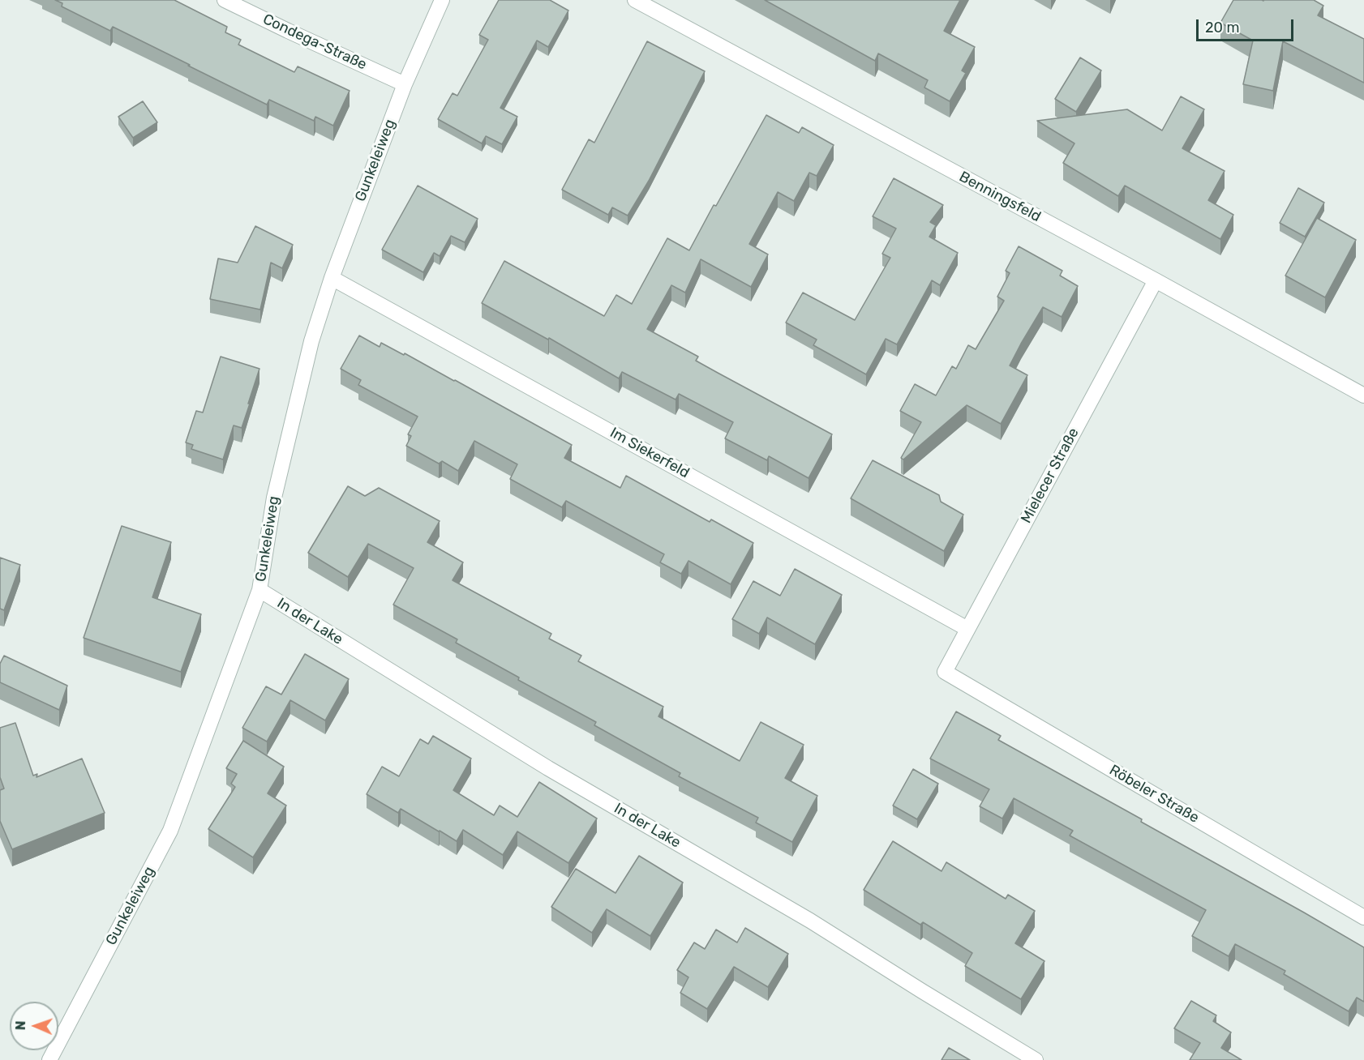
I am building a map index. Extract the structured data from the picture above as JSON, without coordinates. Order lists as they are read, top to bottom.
{
  "streets": {
    "street": [
      "Condega-Straße",
      "Gunkeleiweg",
      "Benningsfeld",
      "Im Siekerfeld",
      "Mielecer Straße",
      "In der Lake",
      "Röbeler Straße"
    ]
  },
  "crossings": [
    ["Condega-Straße", "Gunkeleiweg"],
    ["Gunkeleiweg", "Im Siekerfeld"],
    ["Gunkeleiweg", "In der Lake"],
    ["Benningsfeld", "Mielecer Straße"],
    ["Im Siekerfeld", "Mielecer Straße"],
    ["Mielecer Straße", "Röbeler Straße"]
  ],
  "scale_bar": "20 m",
  "north": "left"
}
